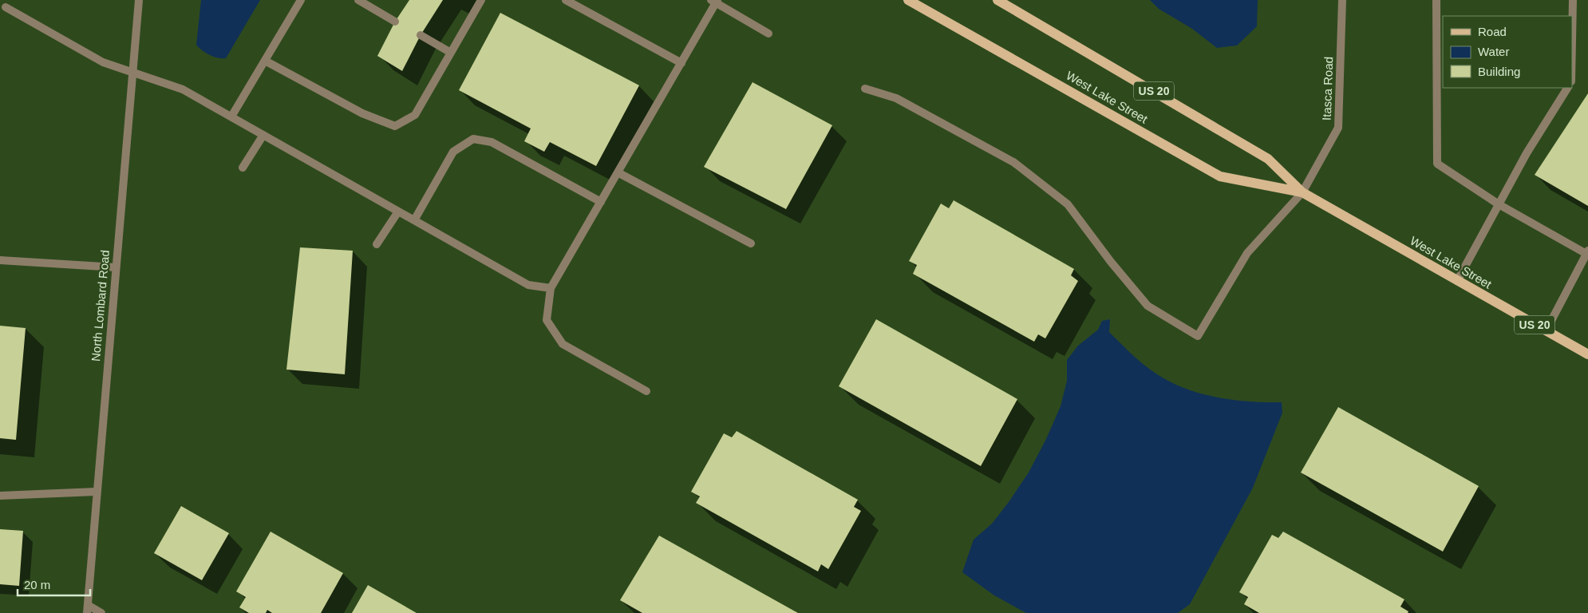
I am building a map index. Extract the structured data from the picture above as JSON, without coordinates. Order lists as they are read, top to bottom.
{
  "streets": {
    "main road": ["US 20", "West Lake Street"],
    "street": ["Itasca Road", "North Lombard Road"]
  },
  "crossings": [
    ["Itasca Road", "West Lake Street"]
  ],
  "legend": ["Road", "Water", "Building"],
  "scale_bar": "20 m"
}
